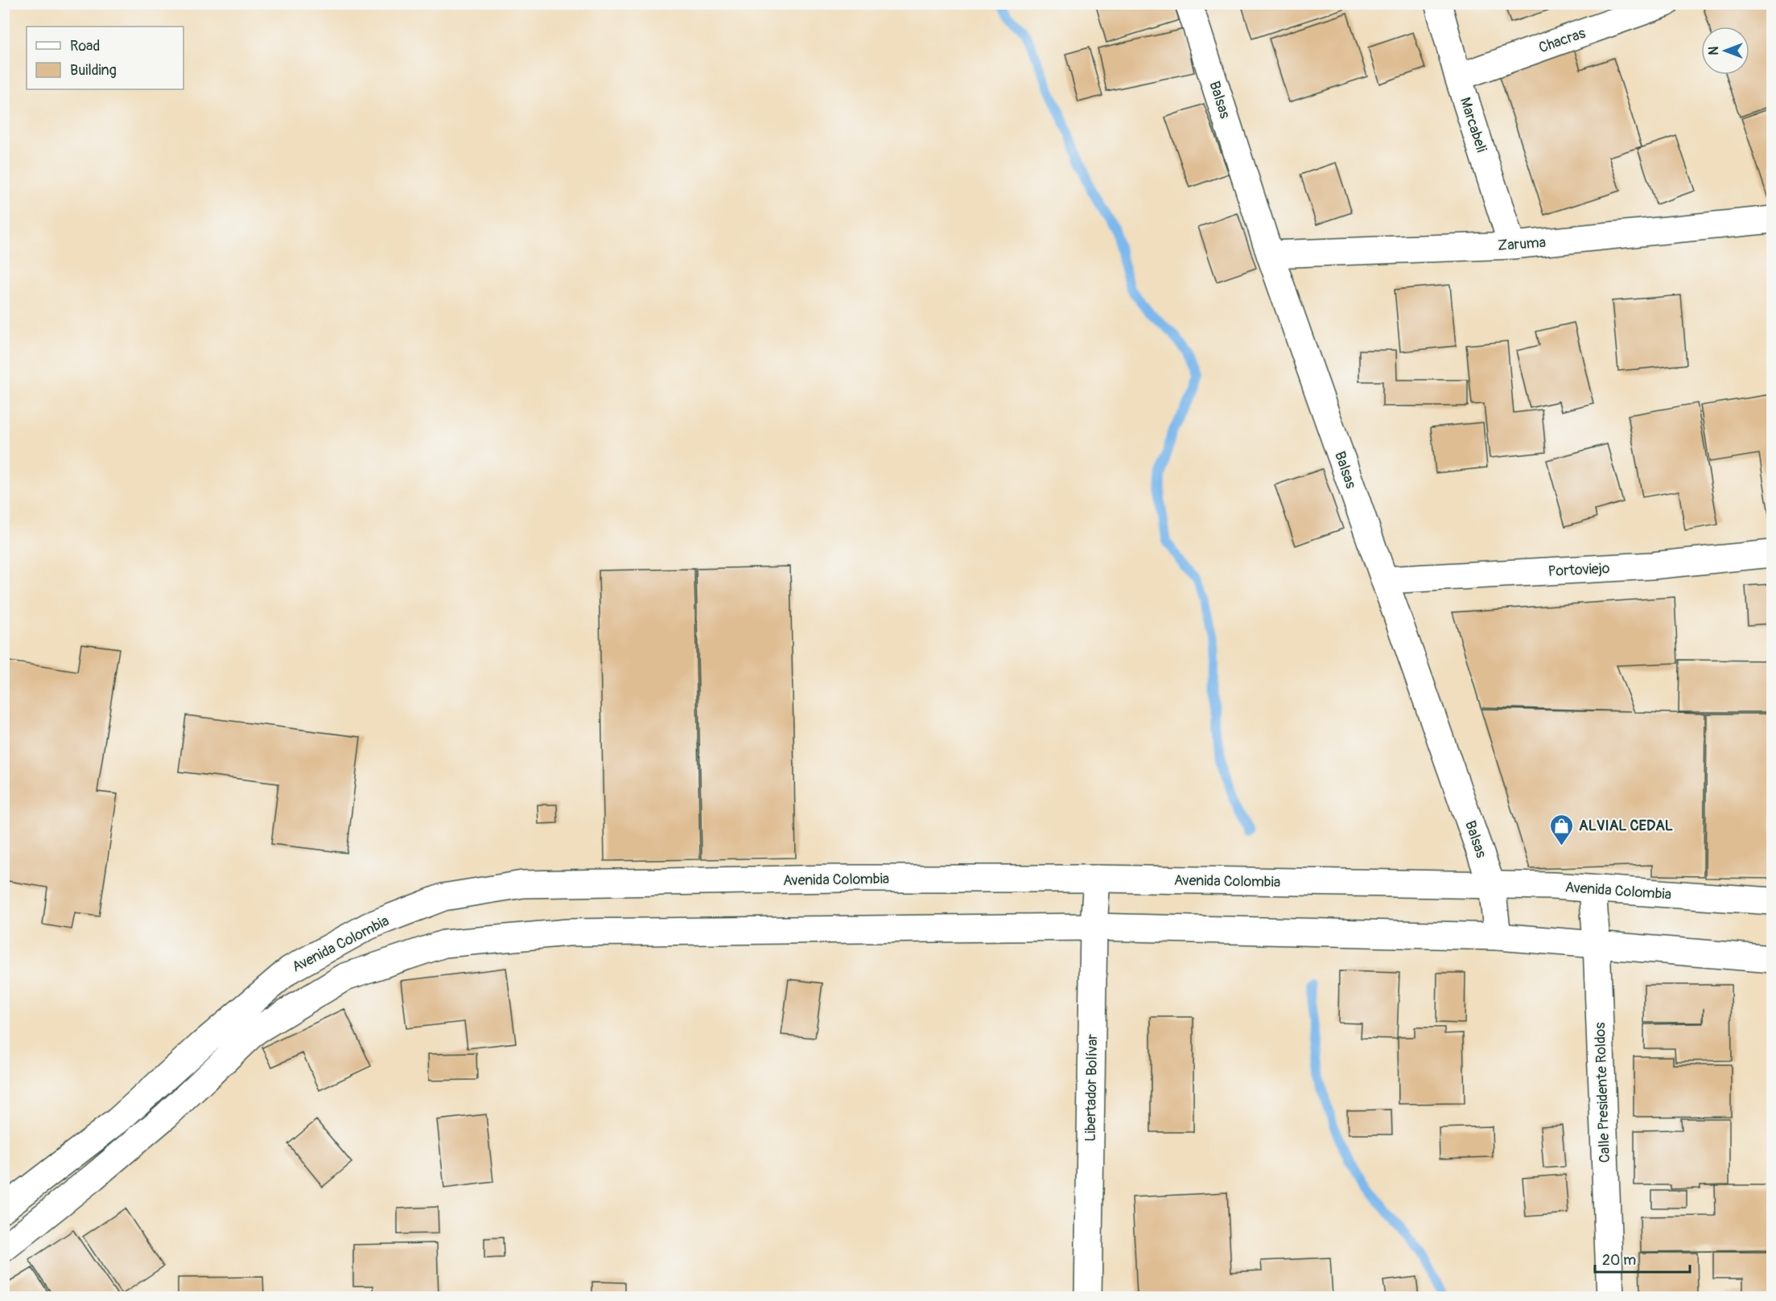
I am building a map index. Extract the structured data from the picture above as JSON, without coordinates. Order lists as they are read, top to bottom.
{
  "streets": {
    "main road": [
      "Chacras",
      "Balsas",
      "Marcabeli",
      "Zaruma",
      "Portoviejo",
      "Avenida Colombia",
      "Libertador Bolívar",
      "Calle Presidente Roldos"
    ]
  },
  "crossings": [
    ["Chacras", "Marcabeli"],
    ["Balsas", "Zaruma"],
    ["Balsas", "Portoviejo"],
    ["Balsas", "Avenida Colombia"],
    ["Marcabeli", "Zaruma"],
    ["Avenida Colombia", "Libertador Bolívar"],
    ["Avenida Colombia", "Calle Presidente Roldos"]
  ],
  "places": {
    "shop": ["ALVIAL CEDAL"]
  },
  "legend": ["Road", "Building"],
  "scale_bar": "20 m",
  "north": "left"
}
